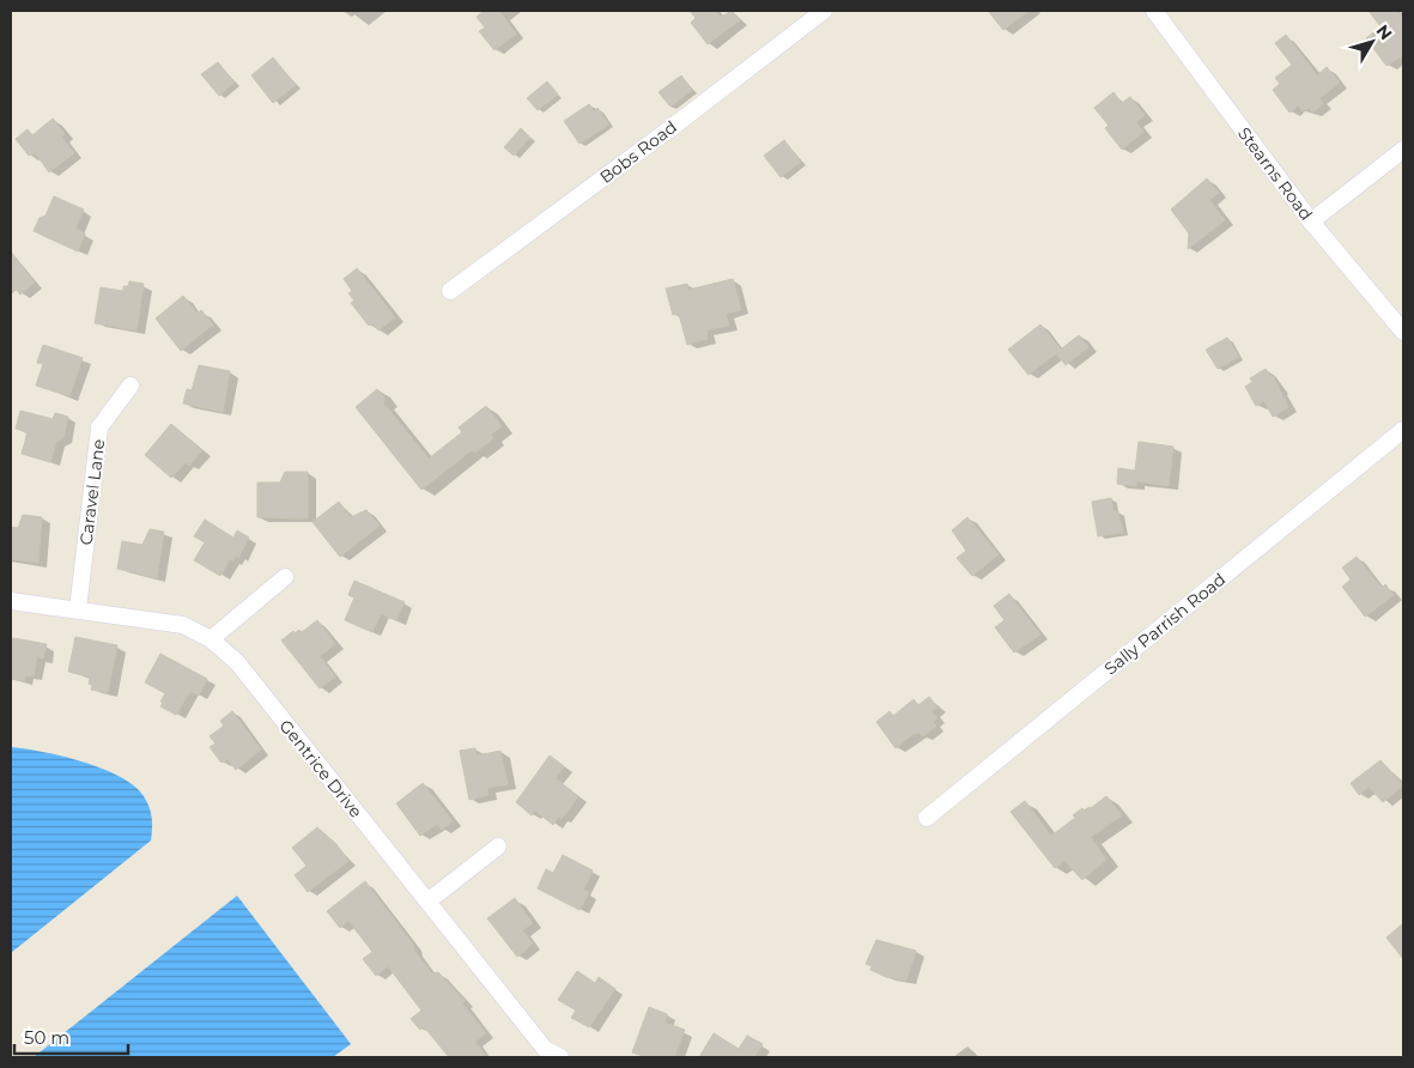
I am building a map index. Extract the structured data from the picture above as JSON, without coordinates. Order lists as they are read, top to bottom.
{
  "streets": {
    "street": [
      "Bobs Road",
      "Stearns Road",
      "Caravel Lane",
      "Sally Parrish Road",
      "Gentrice Drive"
    ]
  },
  "crossings": [
    ["Caravel Lane", "Gentrice Drive"]
  ],
  "scale_bar": "50 m",
  "north": "top right"
}
